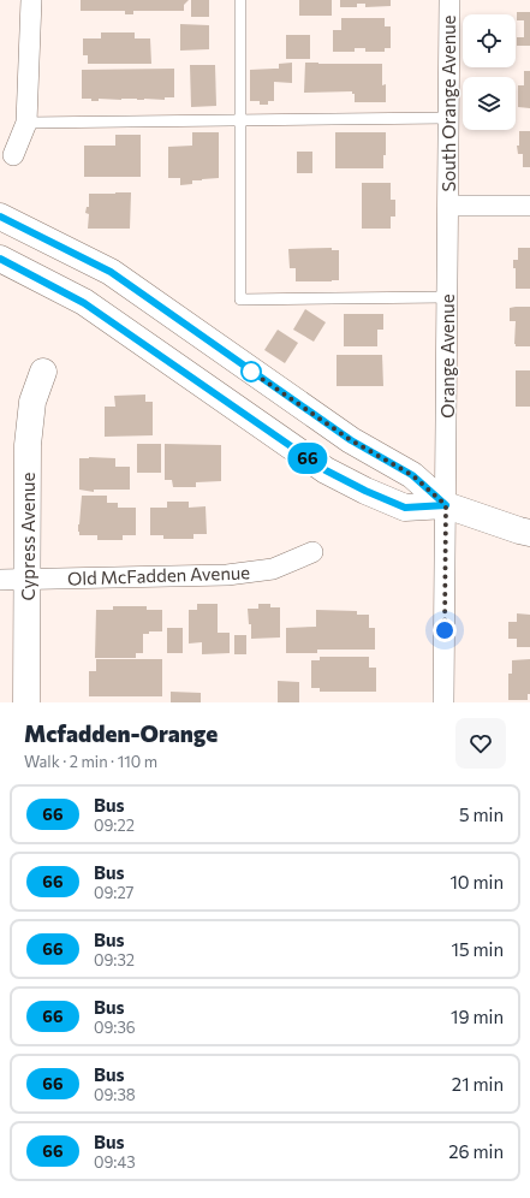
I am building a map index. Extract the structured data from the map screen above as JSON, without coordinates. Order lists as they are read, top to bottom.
{
  "streets": {
    "street": [
      "South Orange Avenue",
      "Orange Avenue",
      "Cypress Avenue",
      "Old McFadden Avenue"
    ]
  },
  "crossings": [
    ["South Orange Avenue", "Orange Avenue"],
    ["Cypress Avenue", "Old McFadden Avenue"]
  ],
  "lines": ["bus line 66"],
  "page": {
    "on_map": "66",
    "heading": ["Mcfadden-Orange", "Walk · 2 min · 110 m"],
    "list": [
      {
        "mark": "66",
        "name": "Bus",
        "note": "09:22",
        "value": "5 min"
      },
      {
        "mark": "66",
        "name": "Bus",
        "note": "09:27",
        "value": "10 min"
      },
      {
        "mark": "66",
        "name": "Bus",
        "note": "09:32",
        "value": "15 min"
      },
      {
        "mark": "66",
        "name": "Bus",
        "note": "09:36",
        "value": "19 min"
      },
      {
        "mark": "66",
        "name": "Bus",
        "note": "09:38",
        "value": "21 min"
      },
      {
        "mark": "66",
        "name": "Bus",
        "note": "09:43",
        "value": "26 min"
      }
    ]
  }
}
